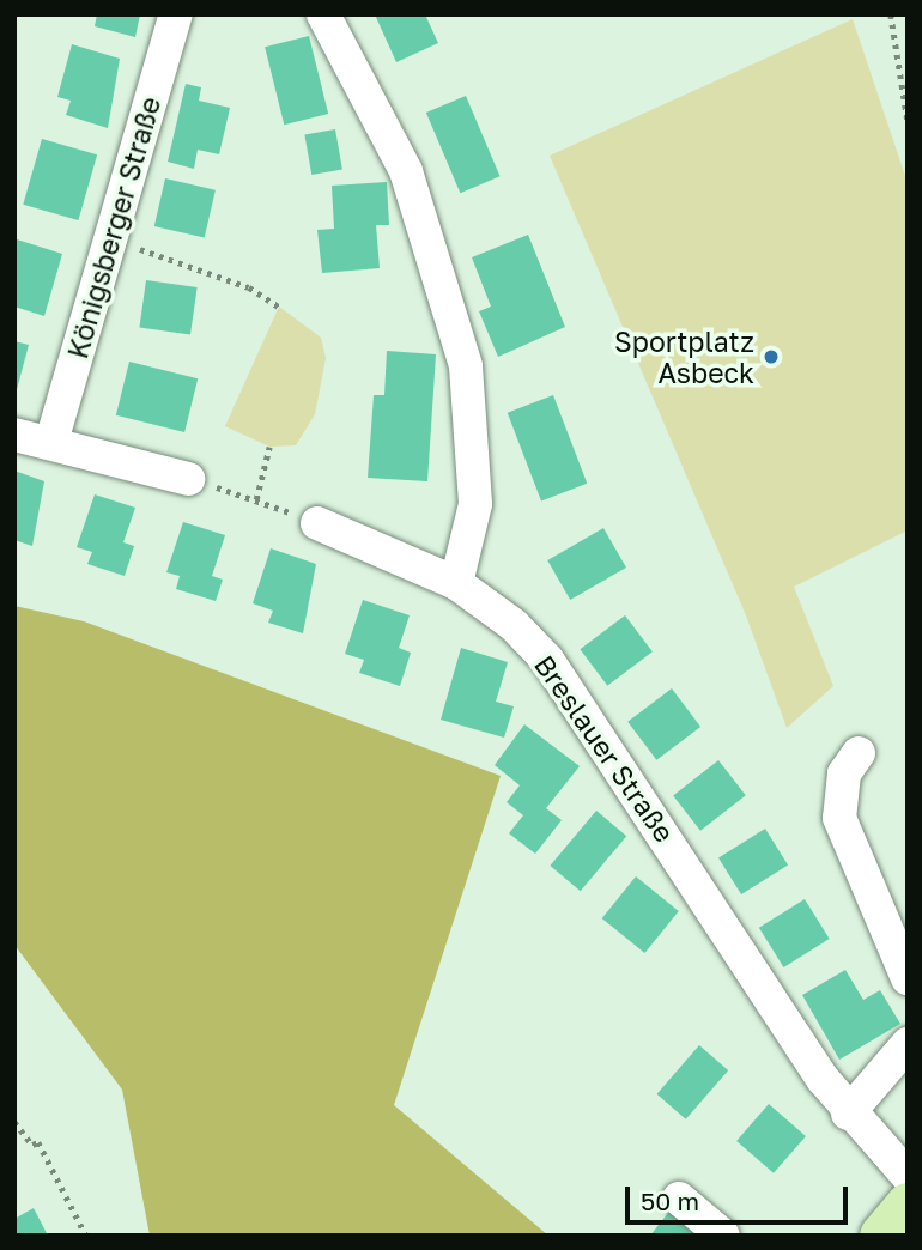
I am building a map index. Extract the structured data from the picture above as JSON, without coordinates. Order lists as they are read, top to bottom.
{
  "streets": {
    "street": ["Königsberger Straße", "Breslauer Straße"]
  },
  "places": ["Sportplatz Asbeck"],
  "scale_bar": "50 m"
}
